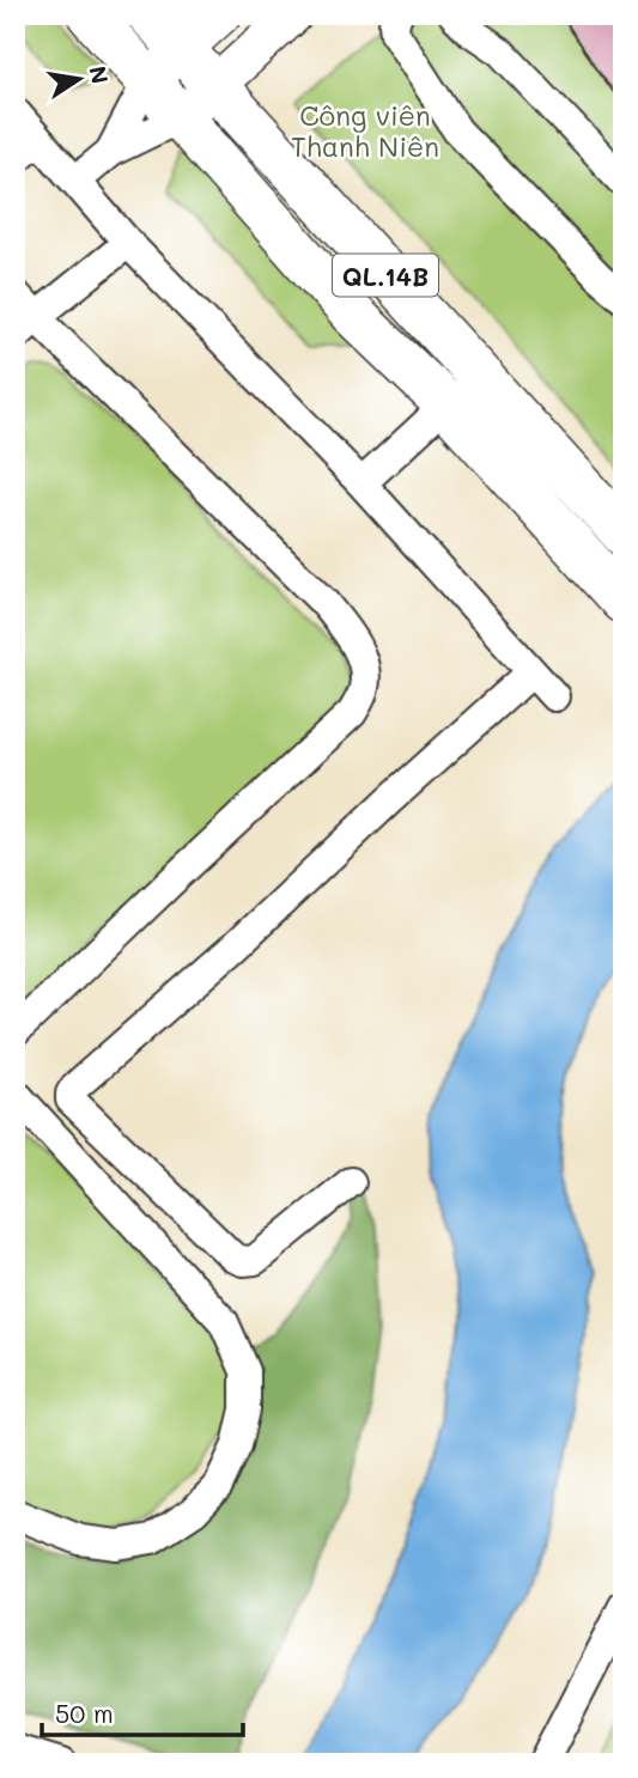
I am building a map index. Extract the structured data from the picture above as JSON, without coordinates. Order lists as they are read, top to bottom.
{
  "streets": {
    "highway": ["QL.14B"]
  },
  "parks": ["Công viên Thanh Niên"],
  "scale_bar": "50 m",
  "north": "right"
}
